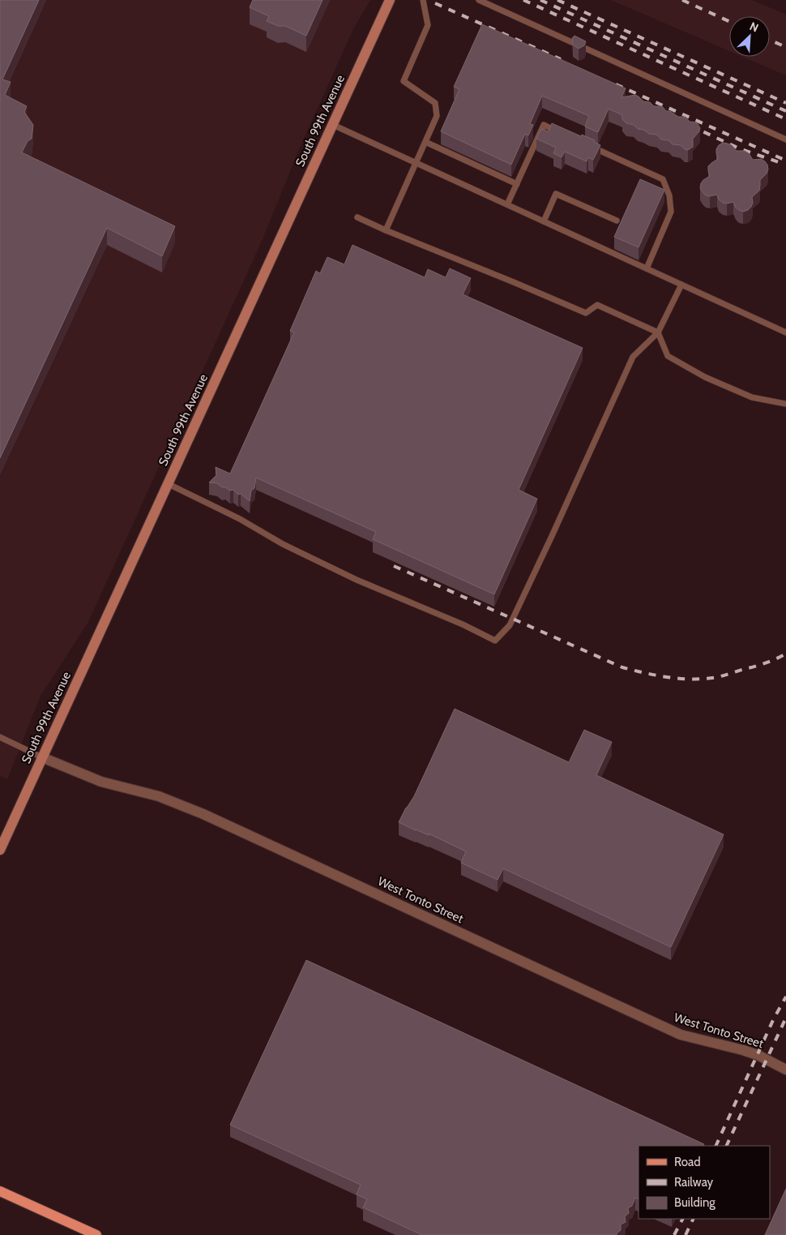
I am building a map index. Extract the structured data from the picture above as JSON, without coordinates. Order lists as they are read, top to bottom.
{
  "streets": {
    "main road": ["South 99th Avenue"],
    "street": ["West Tonto Street"]
  },
  "crossings": [
    ["South 99th Avenue", "West Tonto Street"]
  ],
  "legend": ["Road", "Railway", "Building"],
  "north": "top right"
}
